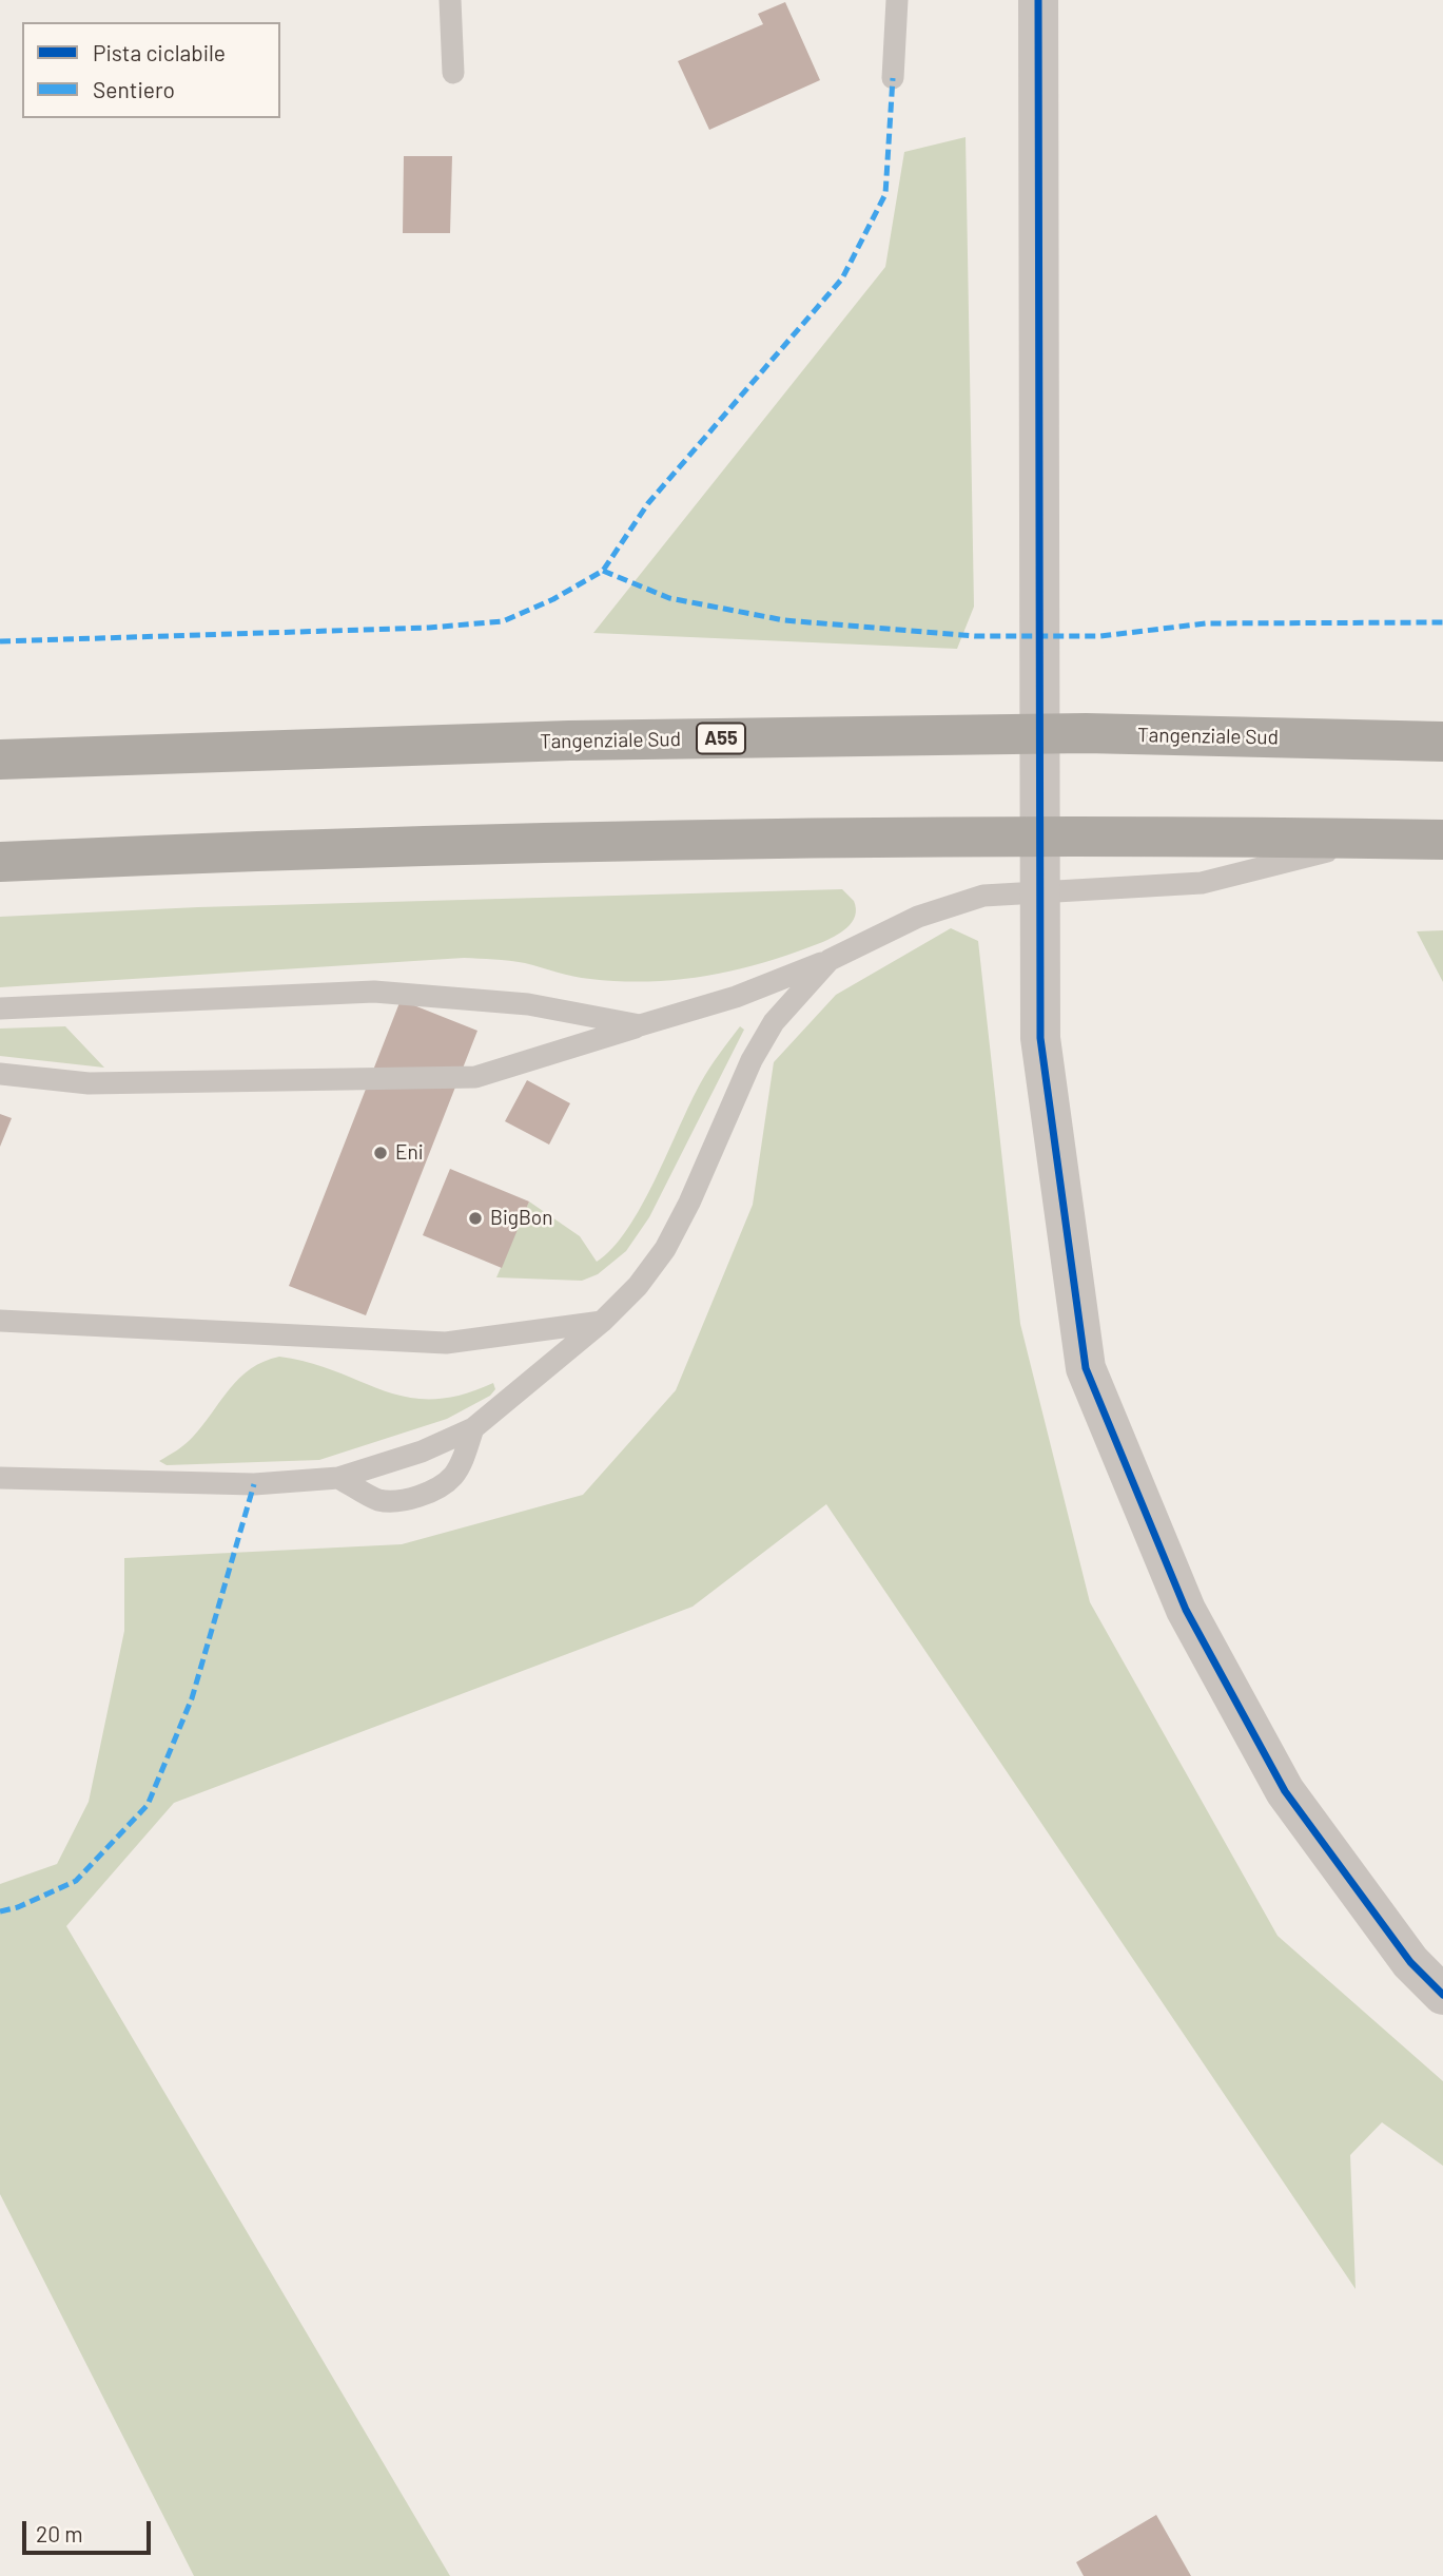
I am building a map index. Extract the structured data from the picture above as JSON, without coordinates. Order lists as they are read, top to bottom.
{
  "streets": {
    "highway": ["Tangenziale Sud", "A55"]
  },
  "places": ["Eni", "BigBon"],
  "legend": ["Pista ciclabile", "Sentiero"],
  "scale_bar": "20 m"
}
